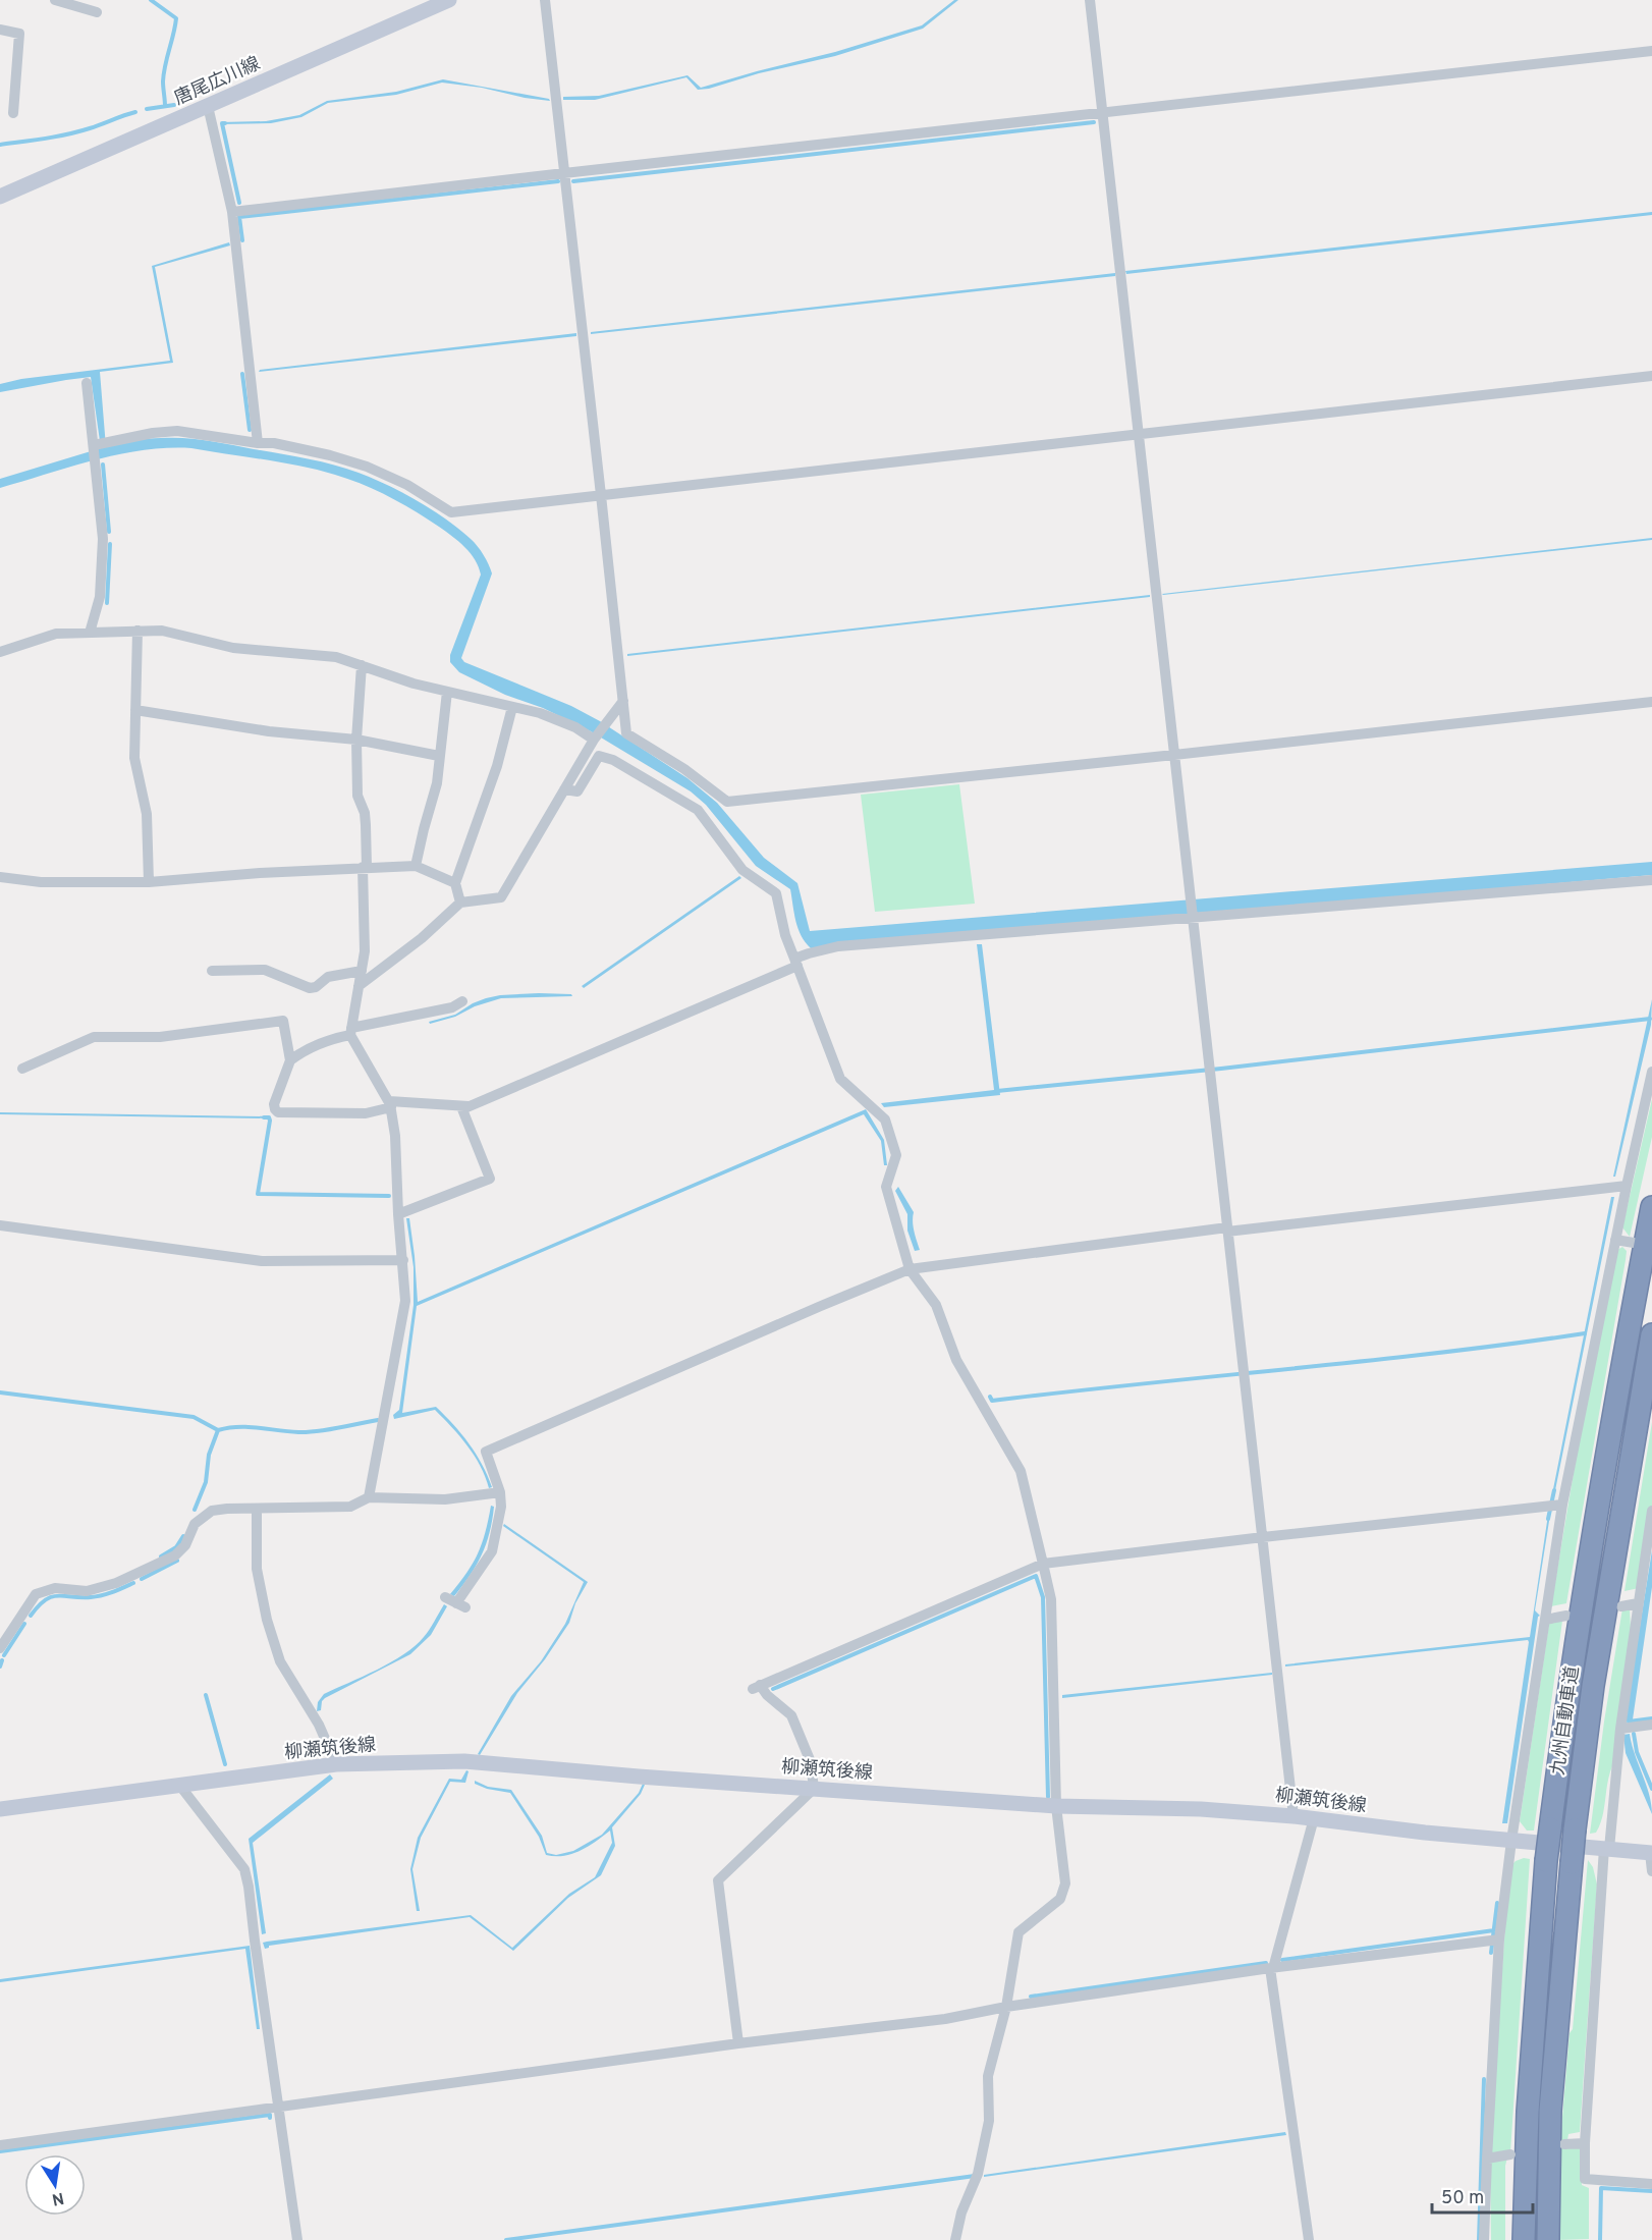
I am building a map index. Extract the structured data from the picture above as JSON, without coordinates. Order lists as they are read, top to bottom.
{
  "streets": {
    "highway": ["九州自動車道"],
    "main road": ["唐尾広川線", "柳瀬筑後線"]
  },
  "scale_bar": "50 m",
  "north": "bottom"
}
